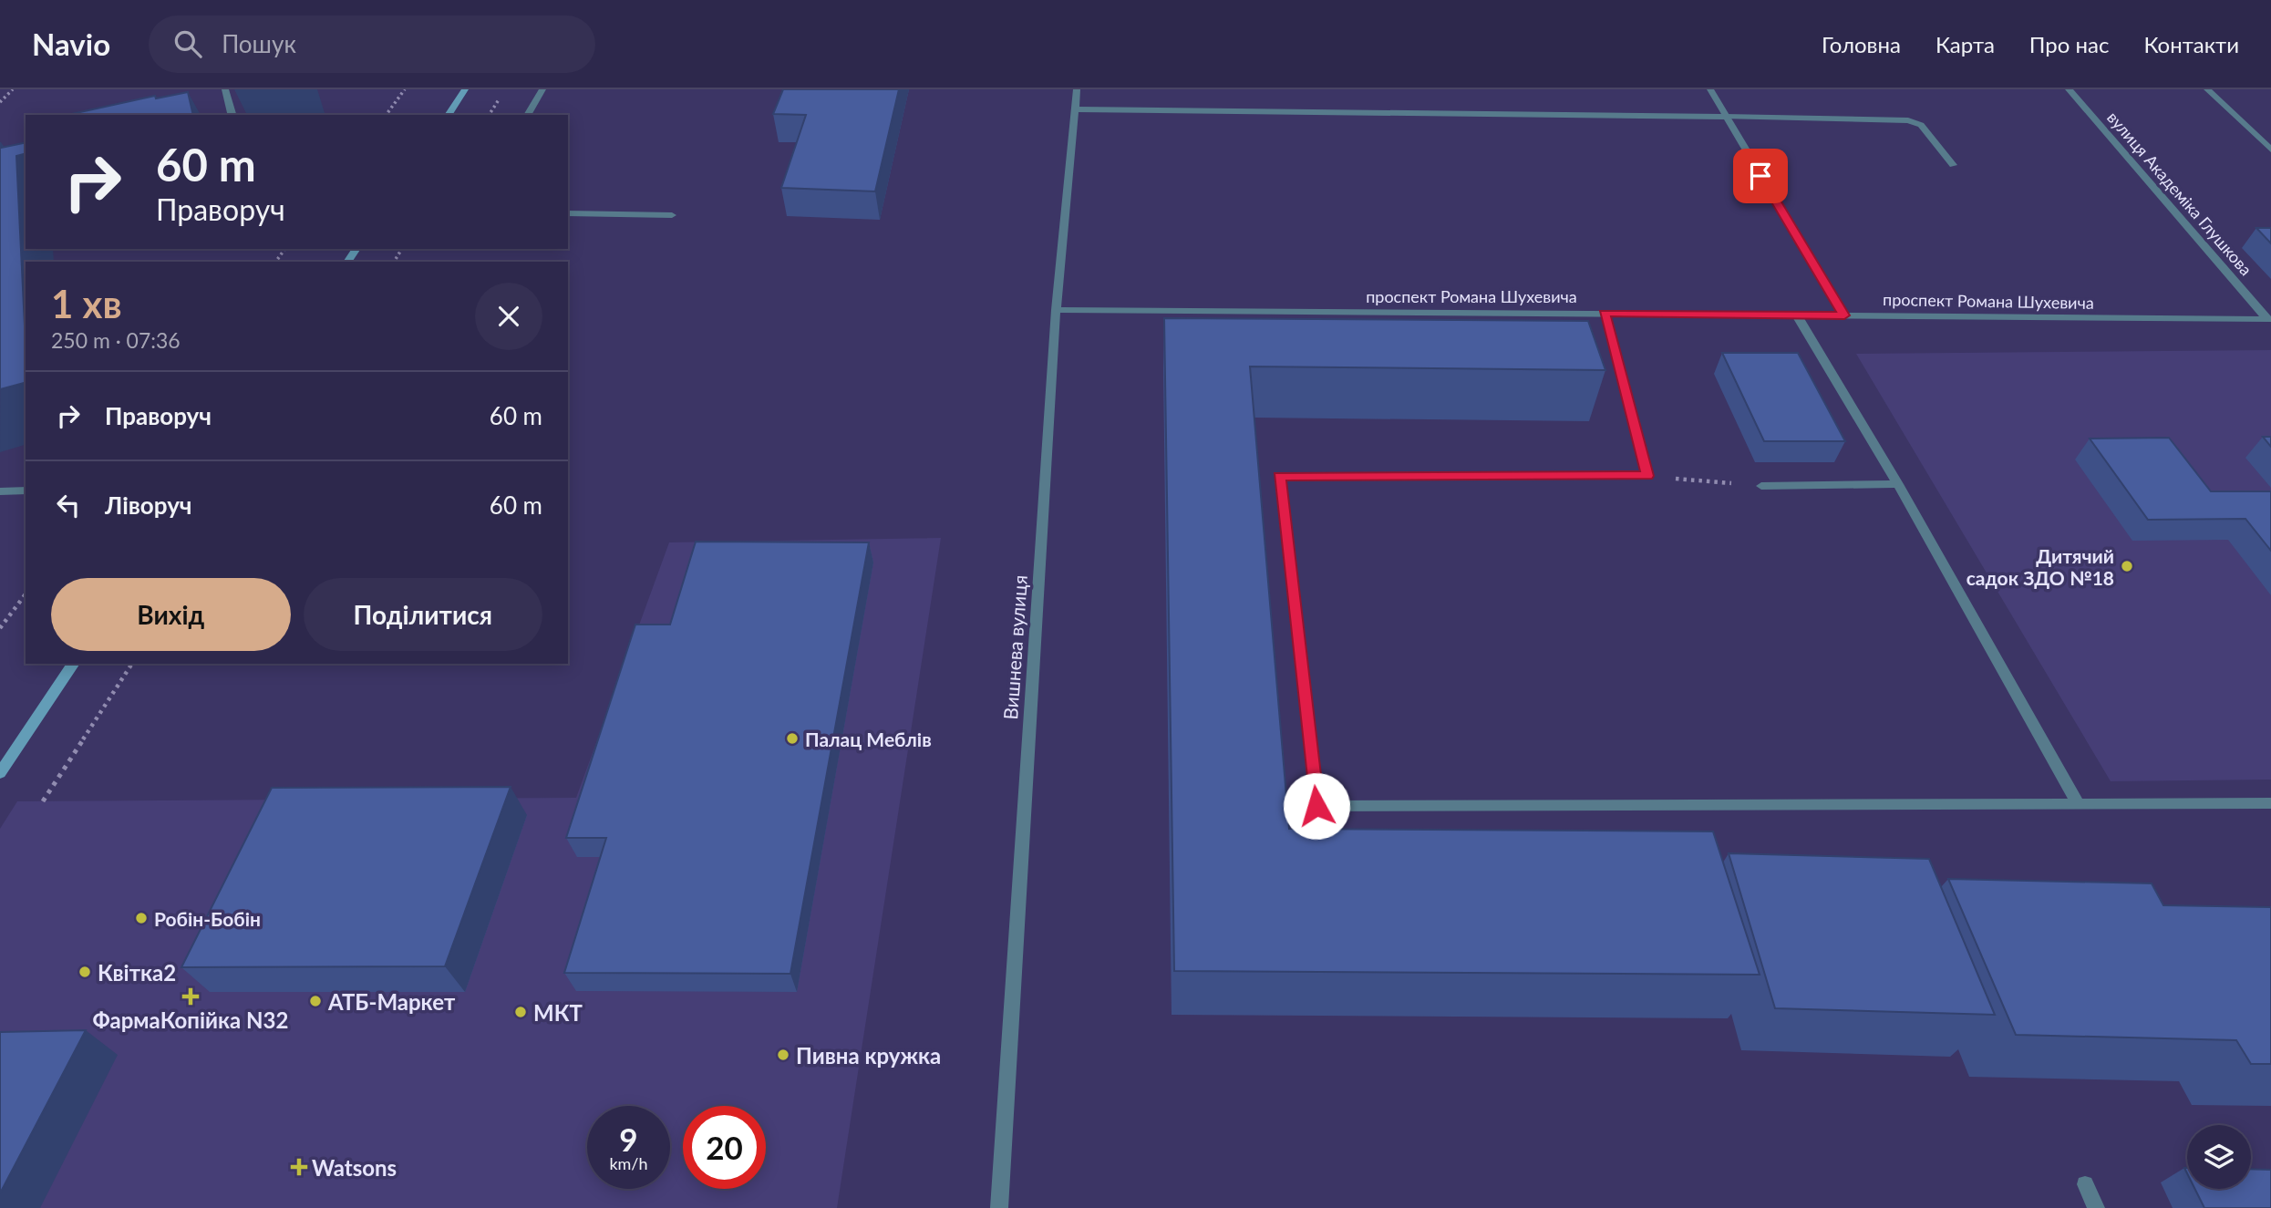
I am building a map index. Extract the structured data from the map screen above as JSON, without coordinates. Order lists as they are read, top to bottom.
{
  "streets": {
    "street": ["вулиця Академіка Глушкова", "проспект Романа Шухевича", "Вишнева вулиця"]
  },
  "crossings": [
    ["вулиця Академіка Глушкова", "проспект Романа Шухевича"],
    ["проспект Романа Шухевича", "Вишнева вулиця"]
  ],
  "places": {
    "other": [
      "Дитячий садок ЗДО №18",
      "Палац Меблів",
      "Робін-Бобін",
      "Квітка2",
      "АТБ-Маркет",
      "МКТ",
      "Пивна кружка"
    ],
    "health": ["ФармаКопійка N32", "Watsons"]
  },
  "page": {
    "header": "Navio",
    "search": "Пошук",
    "nav": [
      "Головна",
      "Карта",
      "Про нас",
      "Контакти"
    ],
    "turn": ["60 m", "Праворуч"],
    "heading": ["1 хв", "250 m · 07:36"],
    "list": [
      {
        "name": "Праворуч",
        "value": "60 m"
      },
      {
        "name": "Ліворуч",
        "value": "60 m"
      }
    ],
    "buttons": ["Вихід", "Поділитися"],
    "speed": "9 km/h",
    "limit": "20"
  }
}
